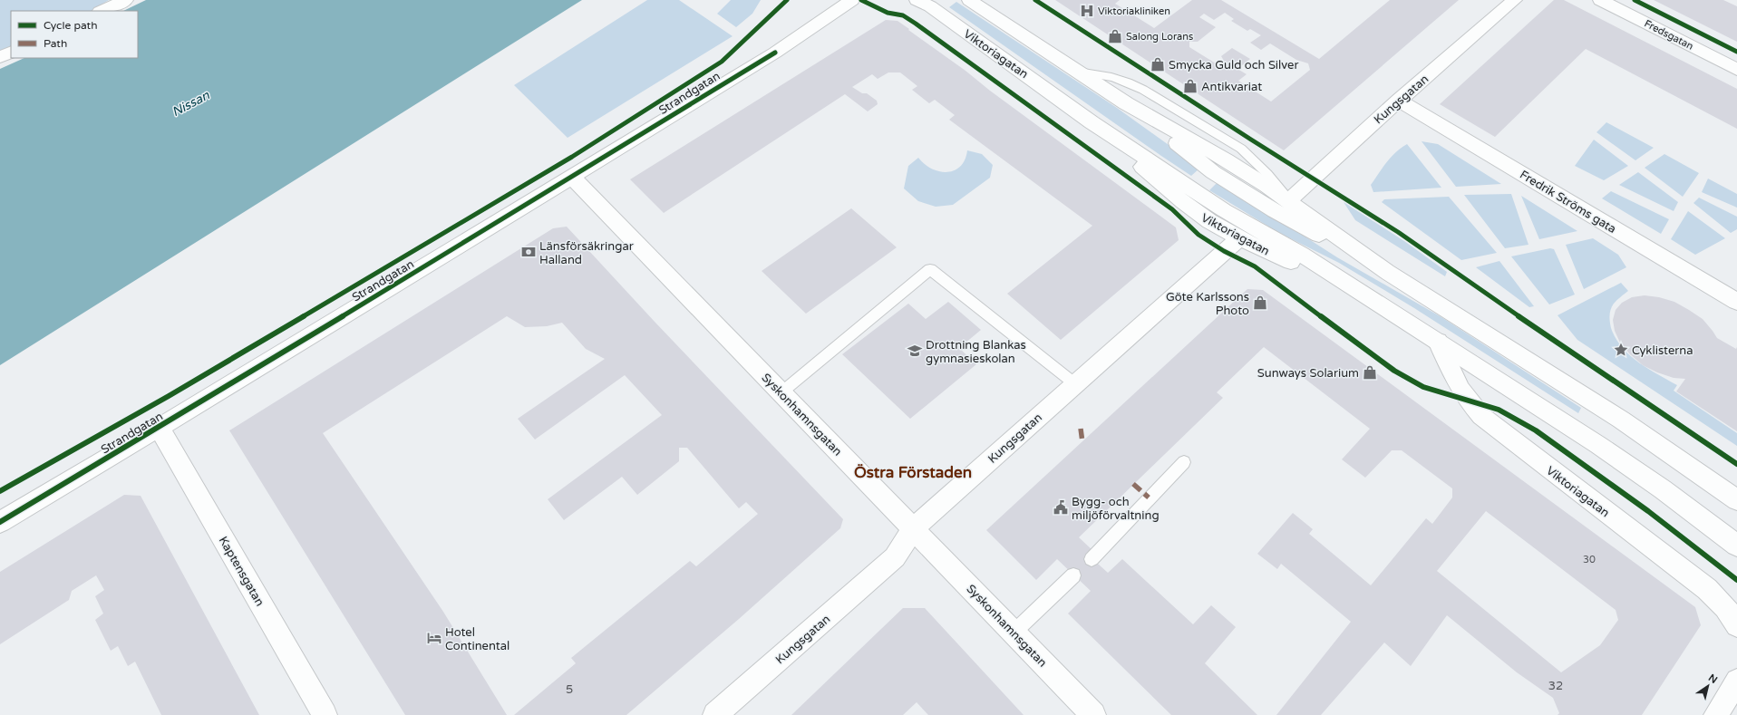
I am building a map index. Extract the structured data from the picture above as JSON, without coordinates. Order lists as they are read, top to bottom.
{
  "streets": {
    "main road": [
      "Fredsgatan",
      "Viktoriagatan",
      "Strandgatan",
      "Kungsgatan",
      "Fredrik Ströms gata",
      "Syskonhamnsgatan",
      "Kaptensgatan"
    ]
  },
  "crossings": [
    ["Viktoriagatan", "Kungsgatan"],
    ["Strandgatan", "Syskonhamnsgatan"],
    ["Strandgatan", "Kaptensgatan"],
    ["Kungsgatan", "Fredrik Ströms gata"],
    ["Kungsgatan", "Syskonhamnsgatan"]
  ],
  "districts": ["Östra Förstaden"],
  "water": ["Nissan"],
  "places": {
    "hospital": ["Viktoriakliniken"],
    "shop": [
      "Salong Lorans",
      "Smycka Guld och Silver",
      "Antikvariat",
      "Göte Karlssons Photo",
      "Sunways Solarium"
    ],
    "bank": ["Länsförsäkringar Halland"],
    "place": ["Cyklisterna"],
    "school or university": ["Drottning Blankas gymnasieskolan"],
    "public building": ["Bygg- och miljöförvaltning"],
    "hotel": ["Hotel Continental"]
  },
  "house_numbers": ["30", "32", "5"],
  "legend": ["Cycle path", "Path"],
  "north": "top right"
}
